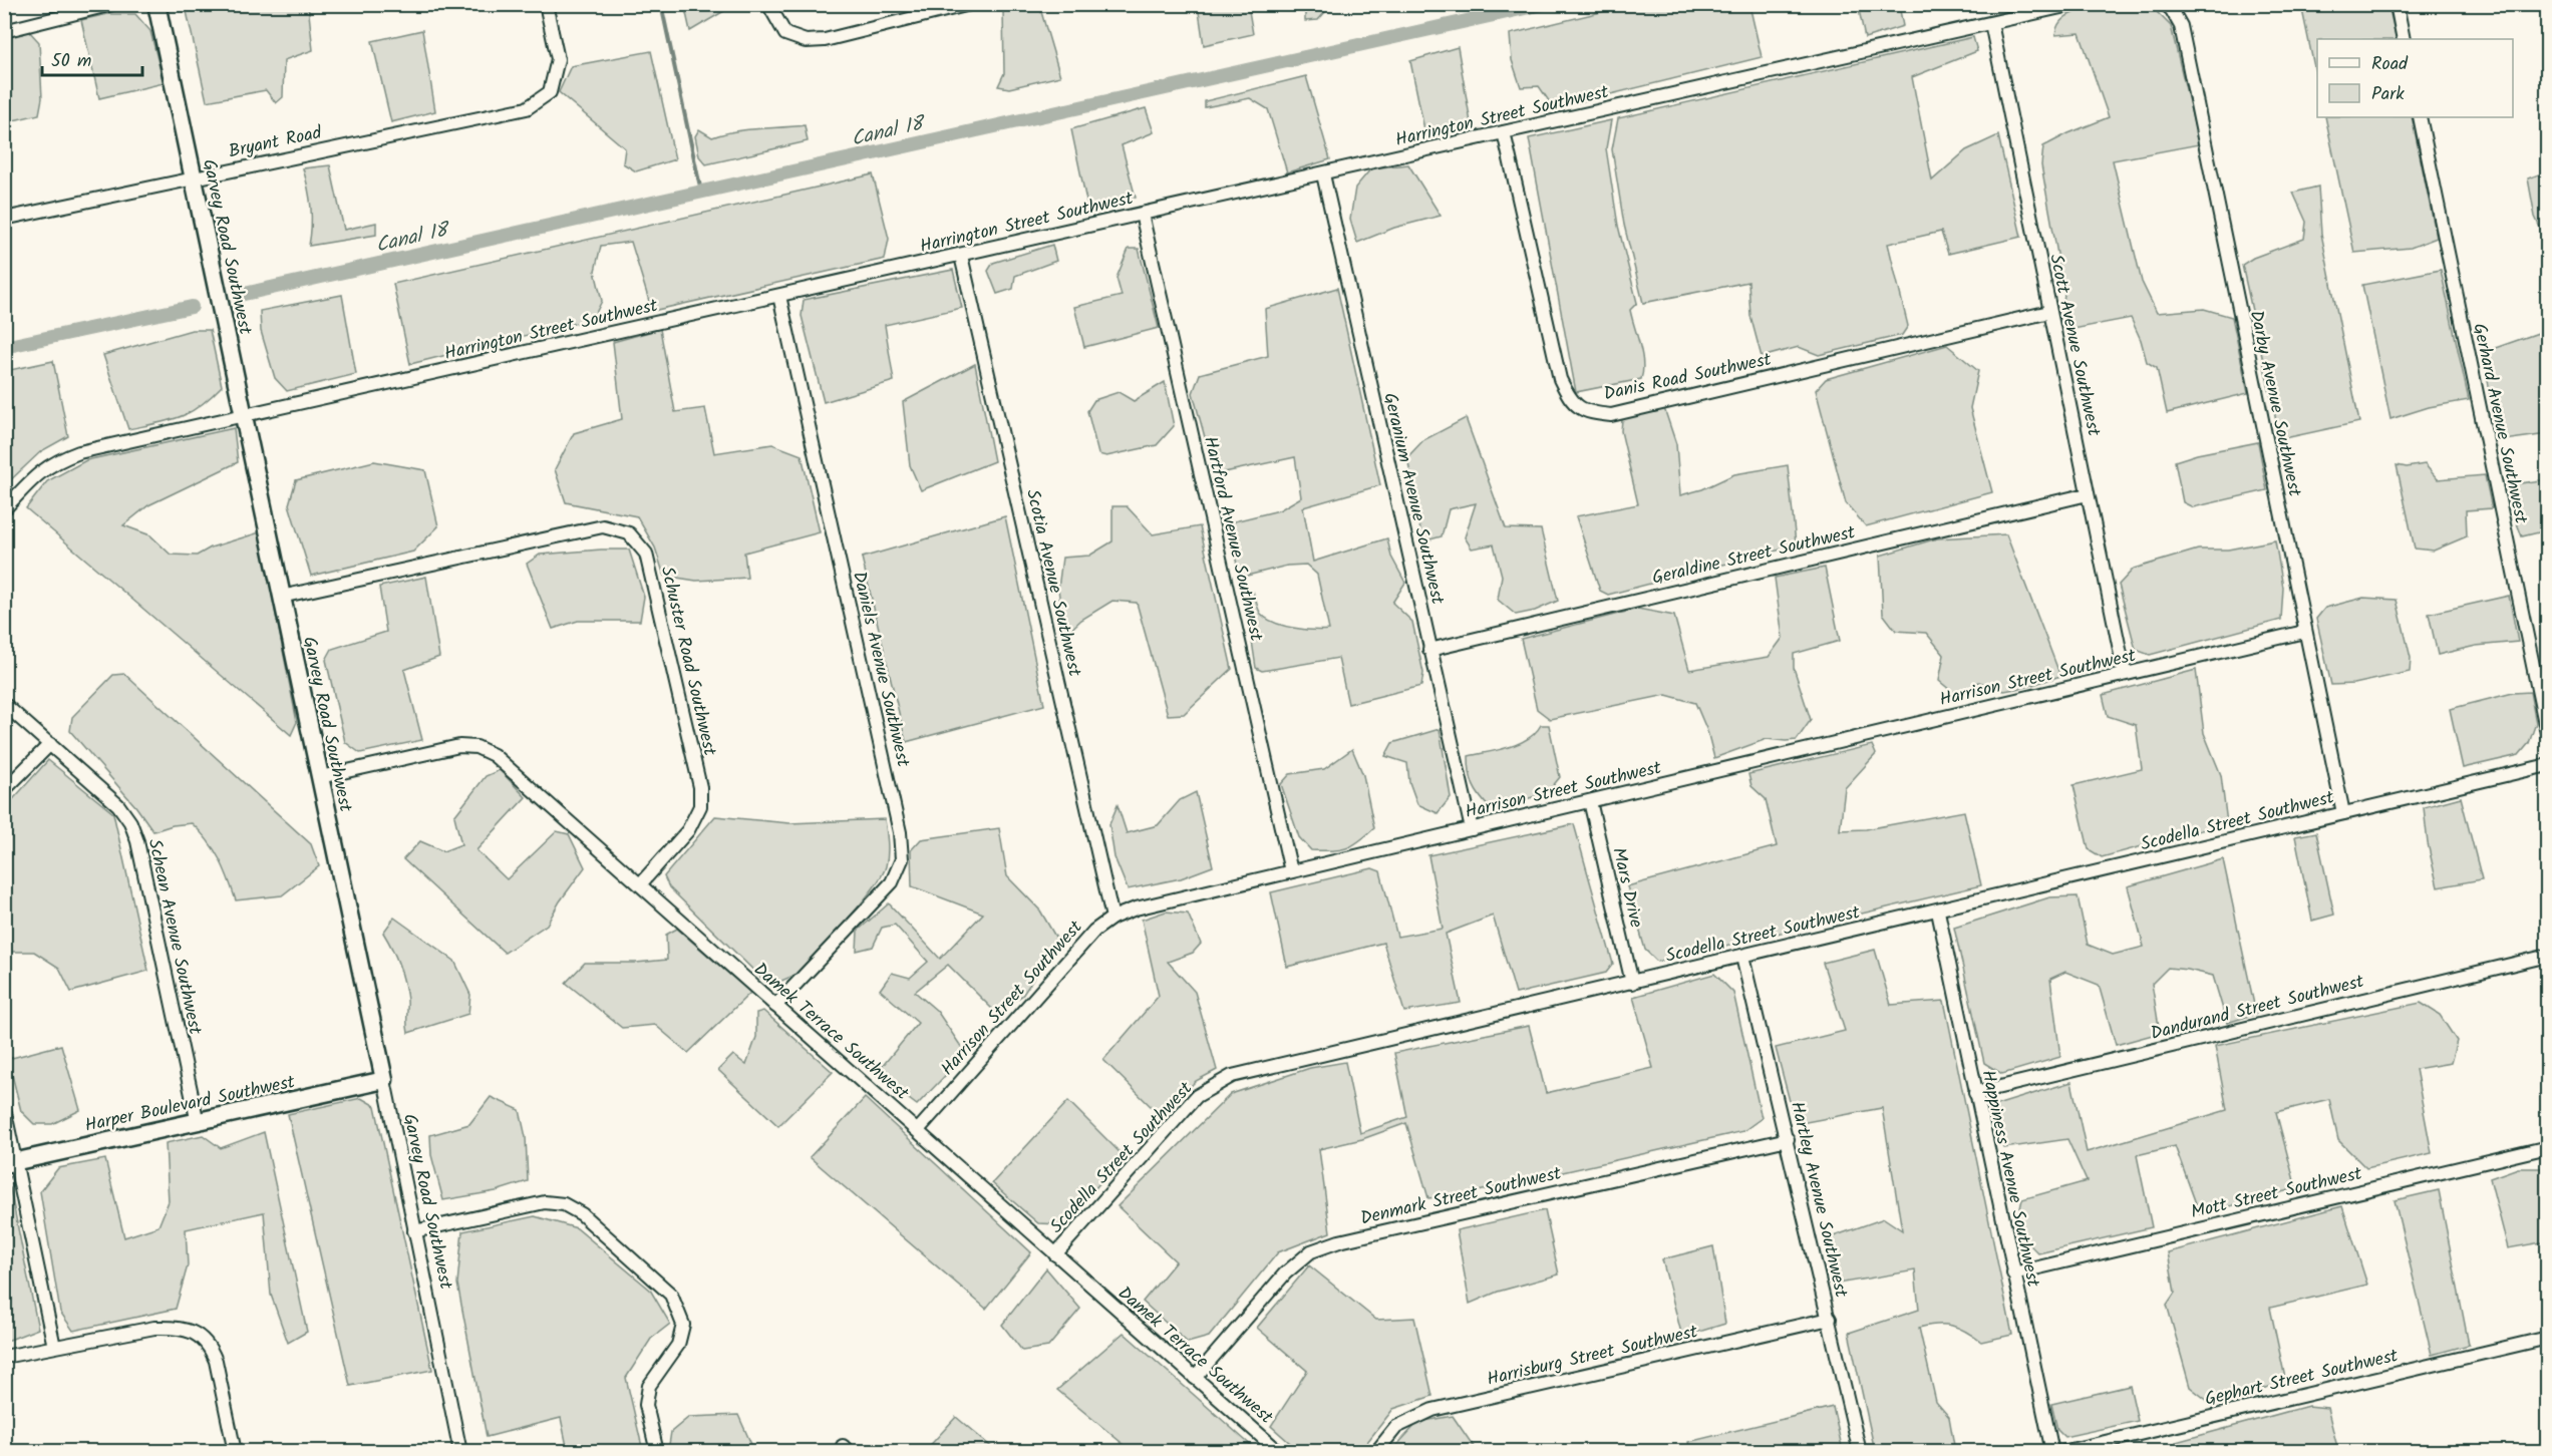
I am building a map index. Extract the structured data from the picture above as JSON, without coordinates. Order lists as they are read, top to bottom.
{
  "streets": {
    "street": [
      "Harrington Street Southwest",
      "Bryant Road",
      "Garvey Road Southwest",
      "Scott Avenue Southwest",
      "Danis Road Southwest",
      "Darby Avenue Southwest",
      "Gerhard Avenue Southwest",
      "Geranium Avenue Southwest",
      "Hartford Avenue Southwest",
      "Geraldine Street Southwest",
      "Scotia Avenue Southwest",
      "Schuster Road Southwest",
      "Daniels Avenue Southwest",
      "Harrison Street Southwest",
      "Scodella Street Southwest",
      "Mars Drive",
      "Schean Avenue Southwest",
      "Dandurand Street Southwest",
      "Damek Terrace Southwest",
      "Harper Boulevard Southwest",
      "Happiness Avenue Southwest",
      "Mott Street Southwest",
      "Denmark Street Southwest",
      "Hartley Avenue Southwest",
      "Harrisburg Street Southwest",
      "Gephart Street Southwest"
    ]
  },
  "crossings": [
    ["Harrington Street Southwest", "Garvey Road Southwest"],
    ["Harrington Street Southwest", "Scott Avenue Southwest"],
    ["Harrington Street Southwest", "Danis Road Southwest"],
    ["Harrington Street Southwest", "Geranium Avenue Southwest"],
    ["Harrington Street Southwest", "Hartford Avenue Southwest"],
    ["Harrington Street Southwest", "Scotia Avenue Southwest"],
    ["Harrington Street Southwest", "Daniels Avenue Southwest"],
    ["Bryant Road", "Garvey Road Southwest"],
    ["Garvey Road Southwest", "Schuster Road Southwest"],
    ["Garvey Road Southwest", "Damek Terrace Southwest"],
    ["Garvey Road Southwest", "Harper Boulevard Southwest"],
    ["Scott Avenue Southwest", "Danis Road Southwest"],
    ["Scott Avenue Southwest", "Geraldine Street Southwest"],
    ["Scott Avenue Southwest", "Harrison Street Southwest"],
    ["Darby Avenue Southwest", "Harrison Street Southwest"],
    ["Darby Avenue Southwest", "Scodella Street Southwest"],
    ["Geranium Avenue Southwest", "Geraldine Street Southwest"],
    ["Geranium Avenue Southwest", "Harrison Street Southwest"],
    ["Hartford Avenue Southwest", "Harrison Street Southwest"],
    ["Scotia Avenue Southwest", "Harrison Street Southwest"],
    ["Schuster Road Southwest", "Damek Terrace Southwest"],
    ["Daniels Avenue Southwest", "Damek Terrace Southwest"],
    ["Harrison Street Southwest", "Mars Drive"],
    ["Harrison Street Southwest", "Damek Terrace Southwest"],
    ["Scodella Street Southwest", "Mars Drive"],
    ["Scodella Street Southwest", "Damek Terrace Southwest"],
    ["Scodella Street Southwest", "Happiness Avenue Southwest"],
    ["Scodella Street Southwest", "Hartley Avenue Southwest"],
    ["Schean Avenue Southwest", "Harper Boulevard Southwest"],
    ["Dandurand Street Southwest", "Happiness Avenue Southwest"],
    ["Damek Terrace Southwest", "Denmark Street Southwest"],
    ["Happiness Avenue Southwest", "Mott Street Southwest"],
    ["Denmark Street Southwest", "Hartley Avenue Southwest"],
    ["Hartley Avenue Southwest", "Harrisburg Street Southwest"]
  ],
  "water": ["Canal 18"],
  "legend": ["Road", "Park"],
  "scale_bar": "50 m"
}
